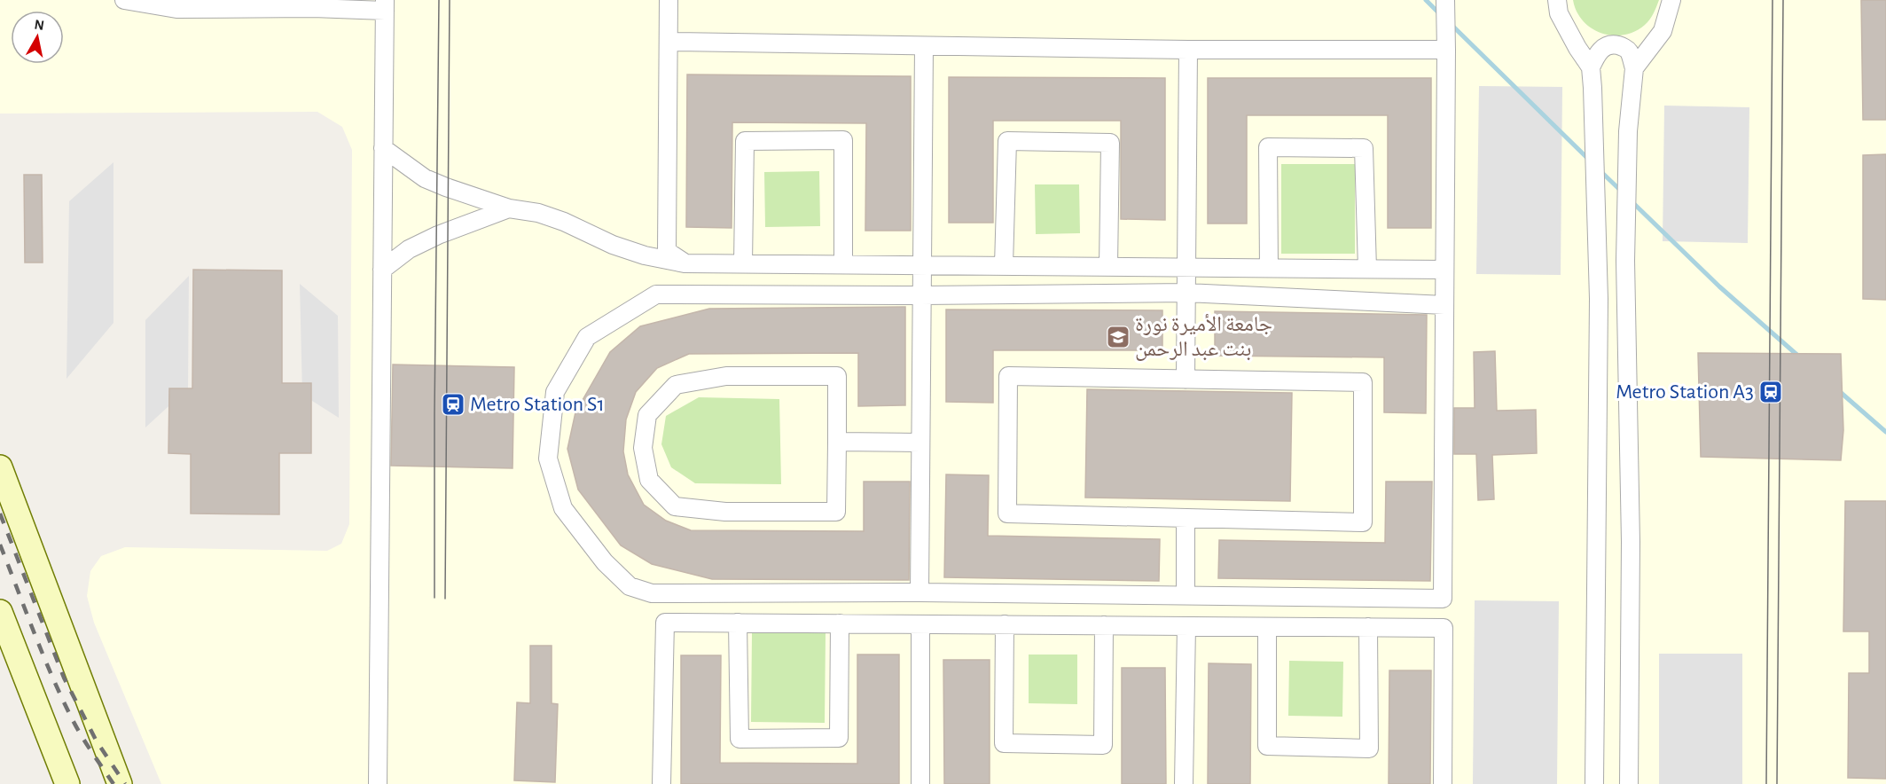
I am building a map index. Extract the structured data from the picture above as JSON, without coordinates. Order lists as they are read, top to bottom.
{
  "places": {
    "school or university": ["جامعة الأميرة نورة بنت عبد الرحمن"],
    "station": ["Metro Station A3", "Metro Station S1"]
  },
  "north": "top"
}
